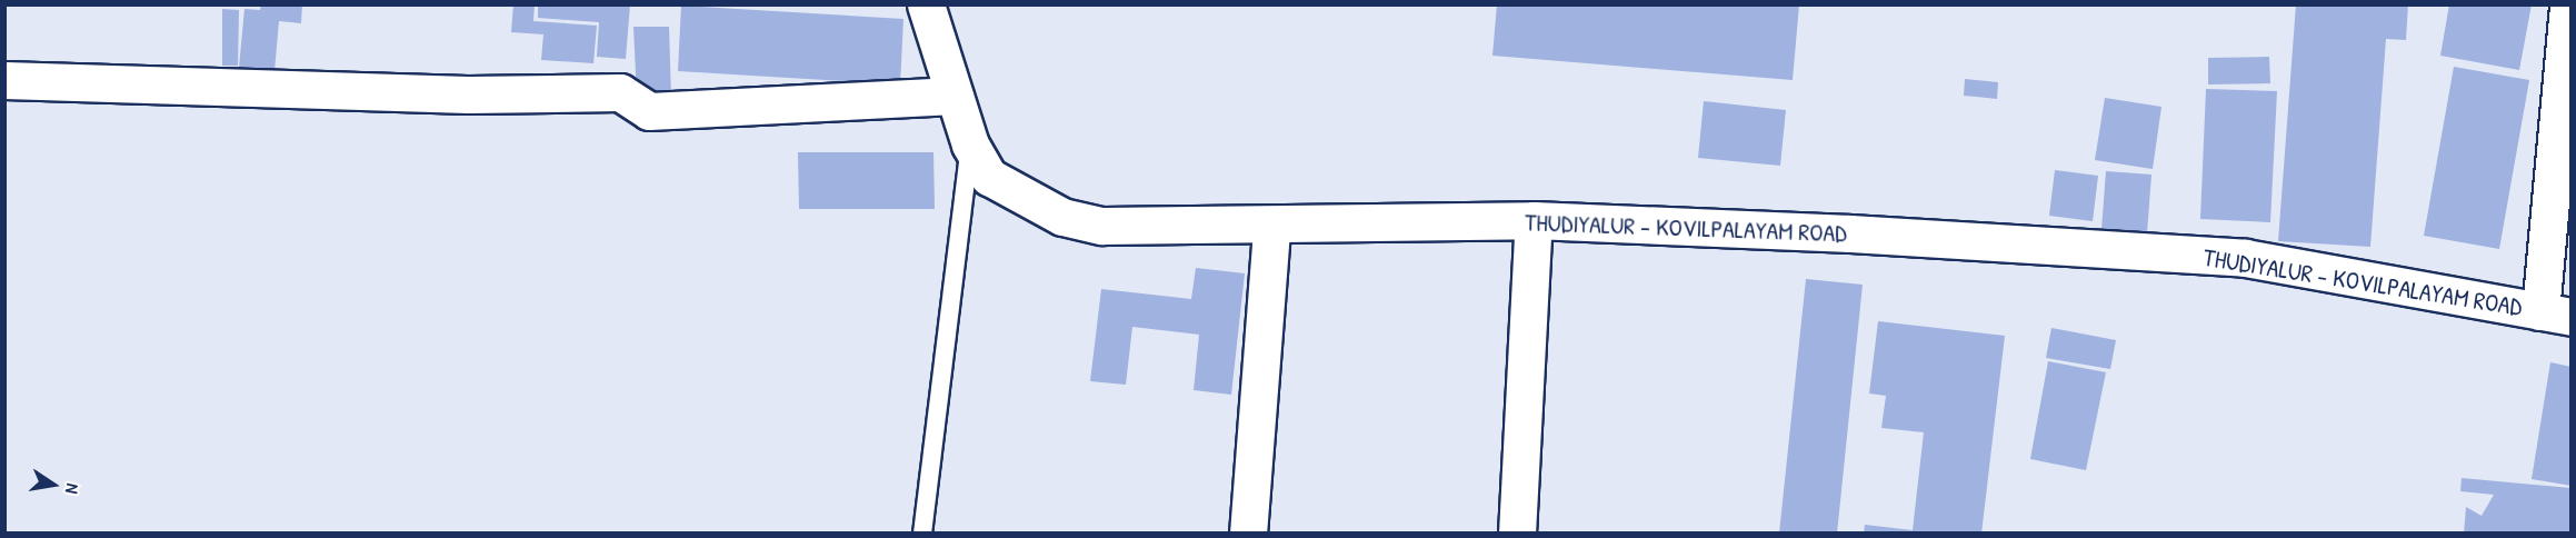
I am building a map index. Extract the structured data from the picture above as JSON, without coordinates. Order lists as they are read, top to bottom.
{
  "streets": {
    "street": ["THUDIYALUR - KOVILPALAYAM ROAD"]
  },
  "north": "right"
}
